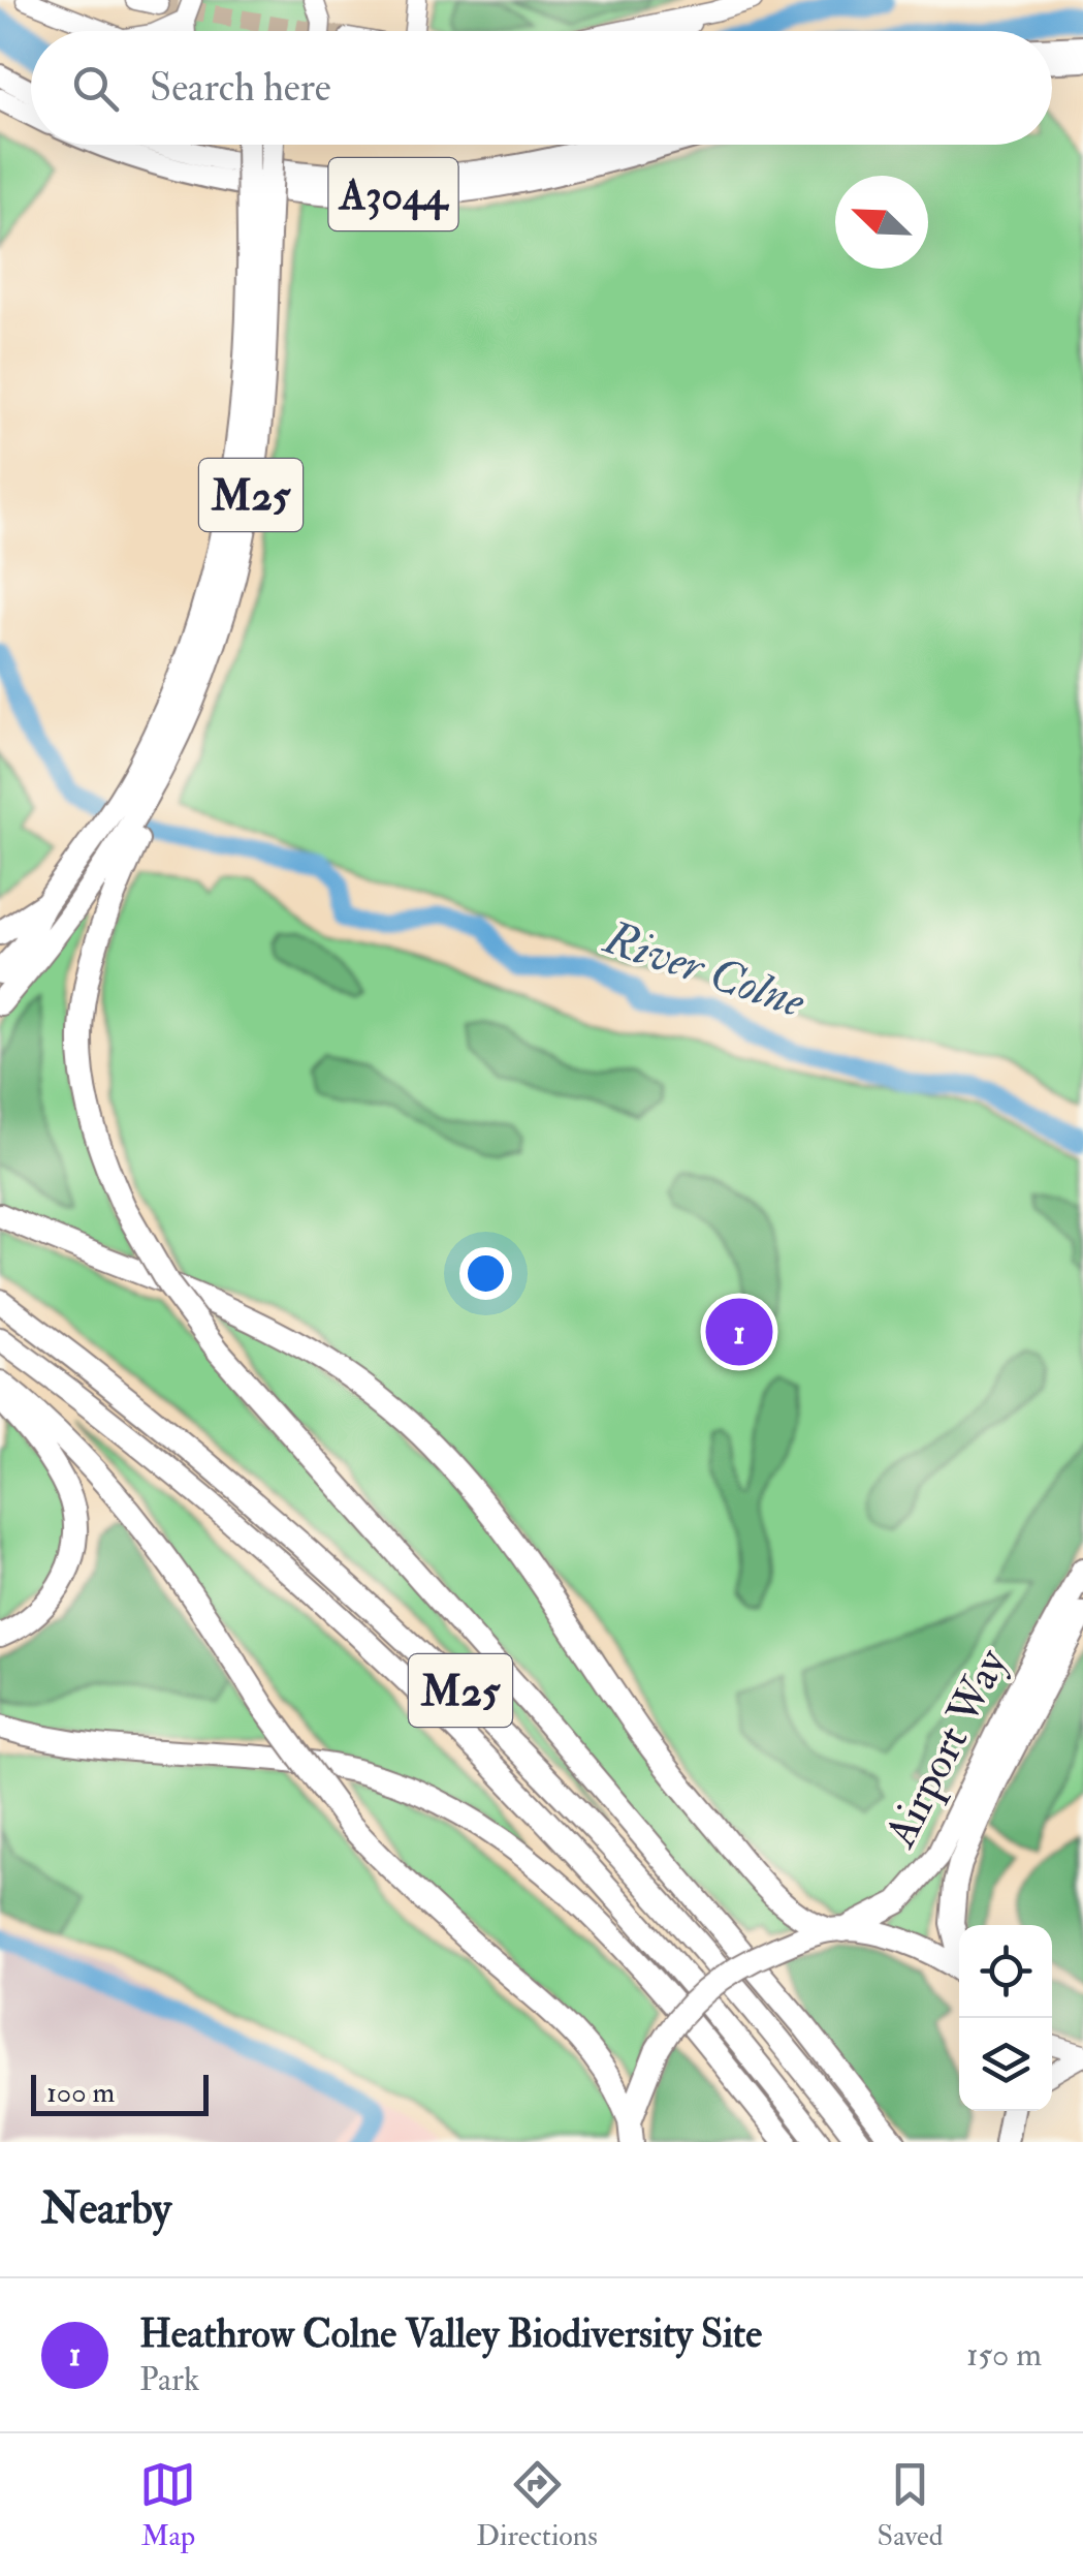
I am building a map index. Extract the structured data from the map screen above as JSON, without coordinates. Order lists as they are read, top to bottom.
{
  "streets": {
    "highway": ["M25", "Airport Way"],
    "main road": ["A3044"]
  },
  "crossings": [
    ["M25", "Airport Way"]
  ],
  "water": ["River Colne"],
  "scale_bar": "100 m",
  "north": "top left",
  "page": {
    "search": "Search here",
    "pins": "1",
    "scale": "100 m",
    "heading": "Nearby",
    "list": [
      {
        "mark": "1",
        "name": "Heathrow Colne Valley Biodiversity Site",
        "note": "Park",
        "value": "150 m"
      }
    ],
    "nav": ["Map", "Directions", "Saved"]
  }
}
